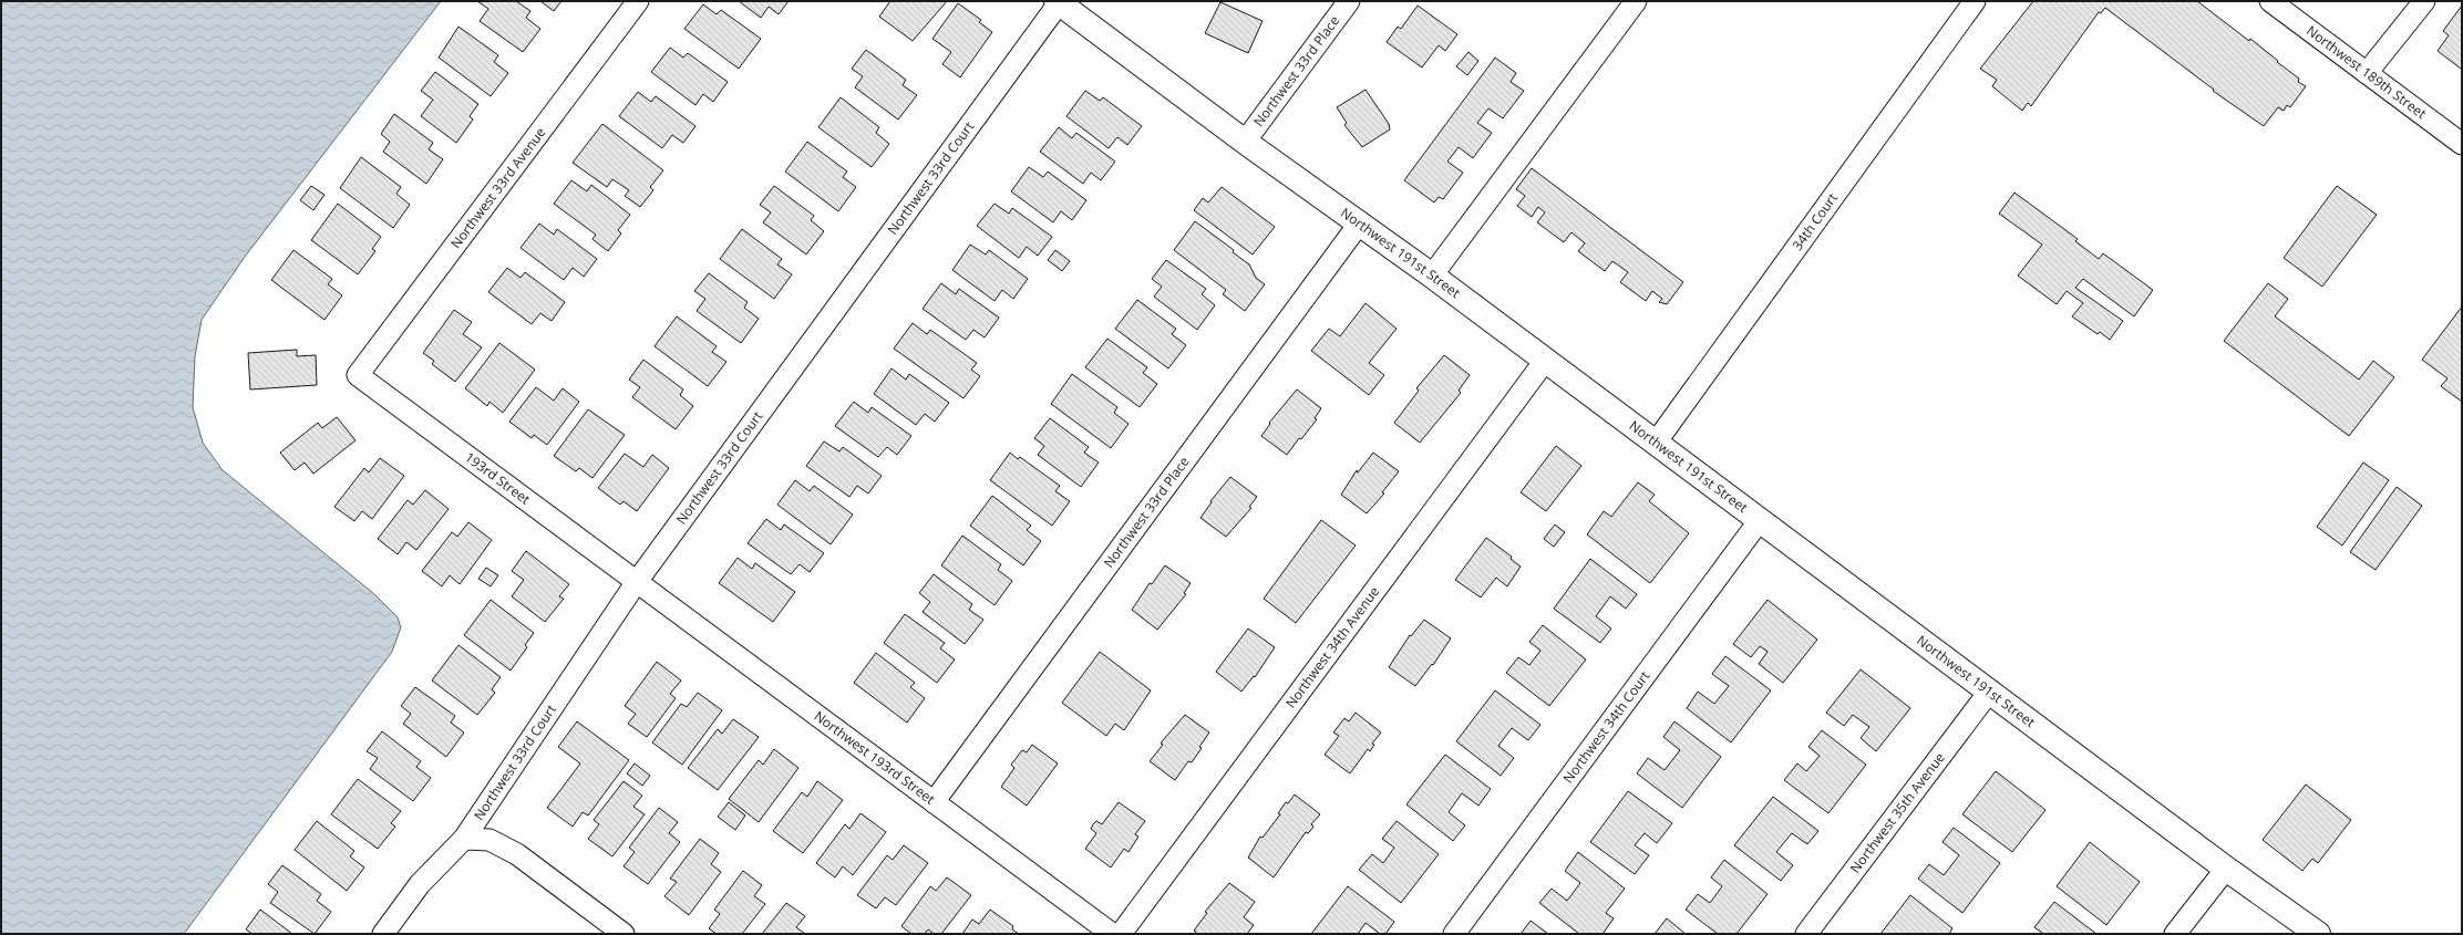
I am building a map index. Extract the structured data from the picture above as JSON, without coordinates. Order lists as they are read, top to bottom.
{
  "streets": {
    "street": [
      "Northwest 33rd Place",
      "Northwest 189th Street",
      "Northwest 33rd Court",
      "Northwest 33rd Avenue",
      "34th Court",
      "Northwest 191st Street",
      "193rd Street",
      "Northwest 34th Avenue",
      "Northwest 34th Court",
      "Northwest 193rd Street",
      "Northwest 35th Avenue"
    ]
  },
  "crossings": [
    ["Northwest 33rd Place", "Northwest 191st Street"],
    ["Northwest 33rd Place", "Northwest 193rd Street"],
    ["Northwest 33rd Court", "Northwest 191st Street"],
    ["Northwest 33rd Court", "193rd Street"],
    ["Northwest 33rd Court", "Northwest 193rd Street"],
    ["Northwest 33rd Avenue", "193rd Street"],
    ["34th Court", "Northwest 191st Street"],
    ["Northwest 191st Street", "Northwest 34th Avenue"],
    ["Northwest 191st Street", "Northwest 34th Court"],
    ["Northwest 191st Street", "Northwest 35th Avenue"],
    ["193rd Street", "Northwest 193rd Street"]
  ]
}
